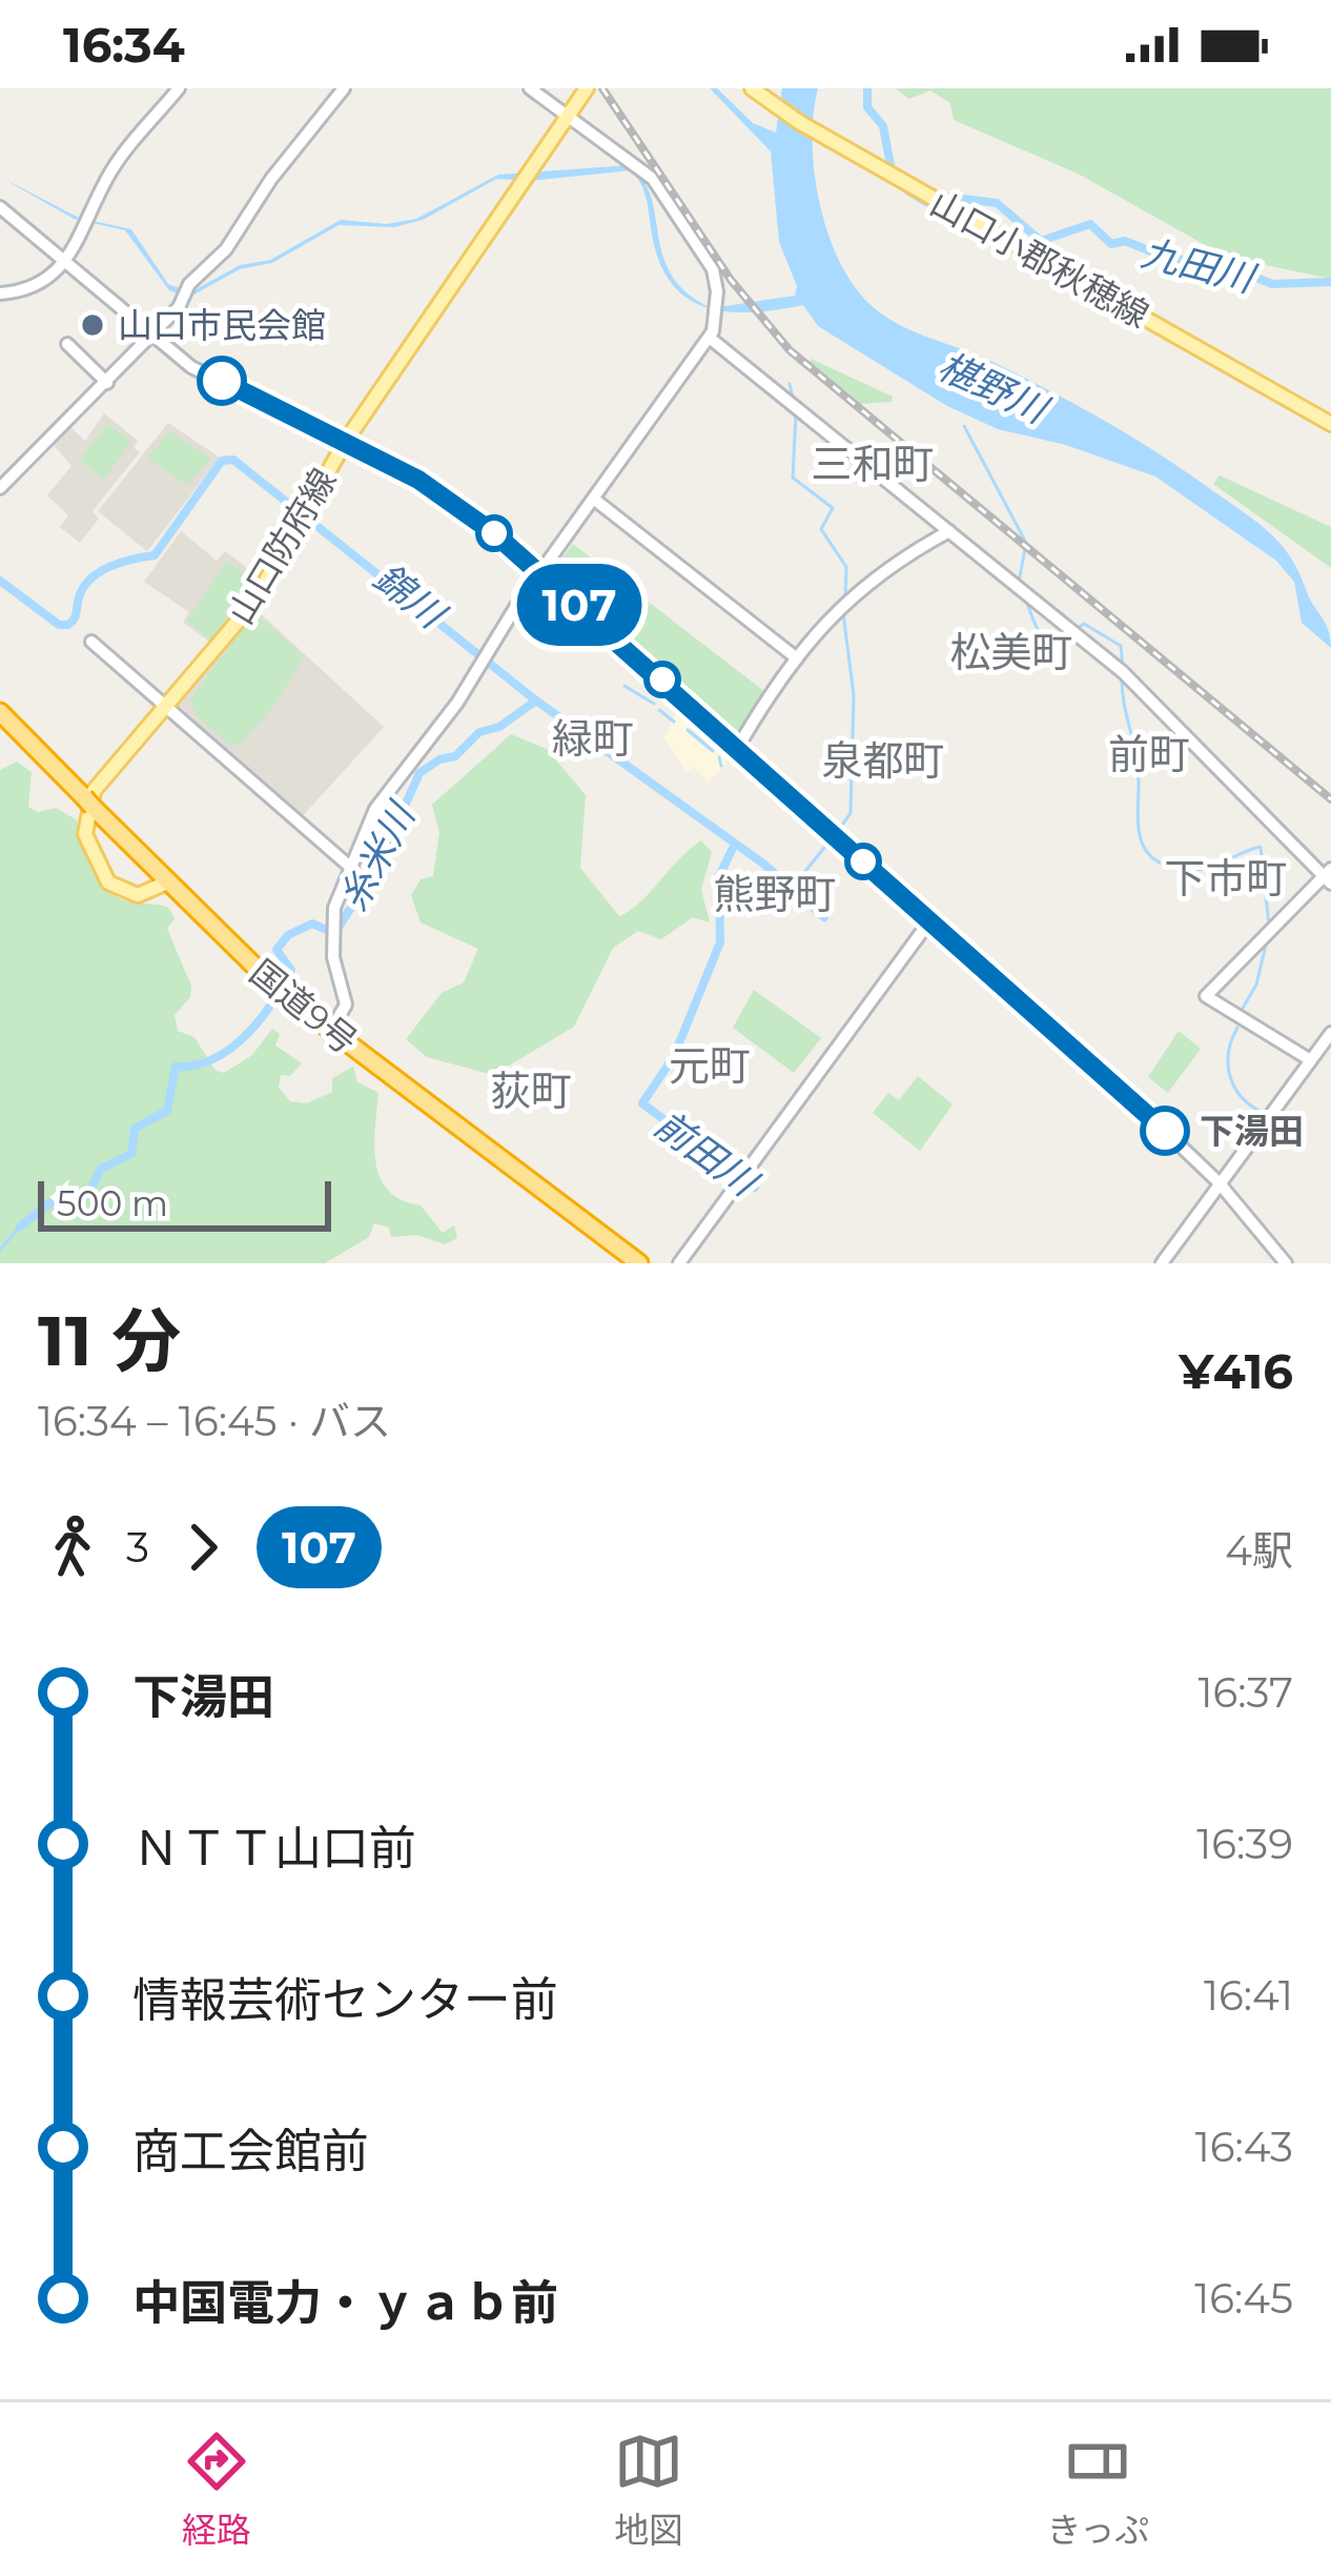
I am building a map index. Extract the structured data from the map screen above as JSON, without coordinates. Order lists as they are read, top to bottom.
{
  "streets": {
    "highway": ["国道9号"],
    "main road": ["山口小郡秋穂線", "山口防府線"]
  },
  "crossings": [
    ["山口防府線", "国道9号"]
  ],
  "districts": [
    "三和町",
    "松美町",
    "緑町",
    "前町",
    "泉都町",
    "下市町",
    "熊野町",
    "元町",
    "荻町"
  ],
  "water": [
    "九田川",
    "椹野川",
    "錦川",
    "糸米川",
    "前田川"
  ],
  "places": ["山口市民会館", "下湯田"],
  "lines": ["bus line 107"],
  "scale_bar": "500 m",
  "page": {
    "status": "16:34",
    "on_map": "107",
    "scale": "500 m",
    "heading": ["11 分", "16:34 – 16:45 · バス", "¥416"],
    "legs": ["3", "107", "4駅"],
    "list": [
      {
        "name": "下湯田",
        "value": "16:37"
      },
      {
        "name": "ＮＴＴ山口前",
        "value": "16:39"
      },
      {
        "name": "情報芸術センター前",
        "value": "16:41"
      },
      {
        "name": "商工会館前",
        "value": "16:43"
      },
      {
        "name": "中国電力・ｙａｂ前",
        "value": "16:45"
      }
    ],
    "tabs": ["経路", "地図", "きっぷ"]
  }
}
